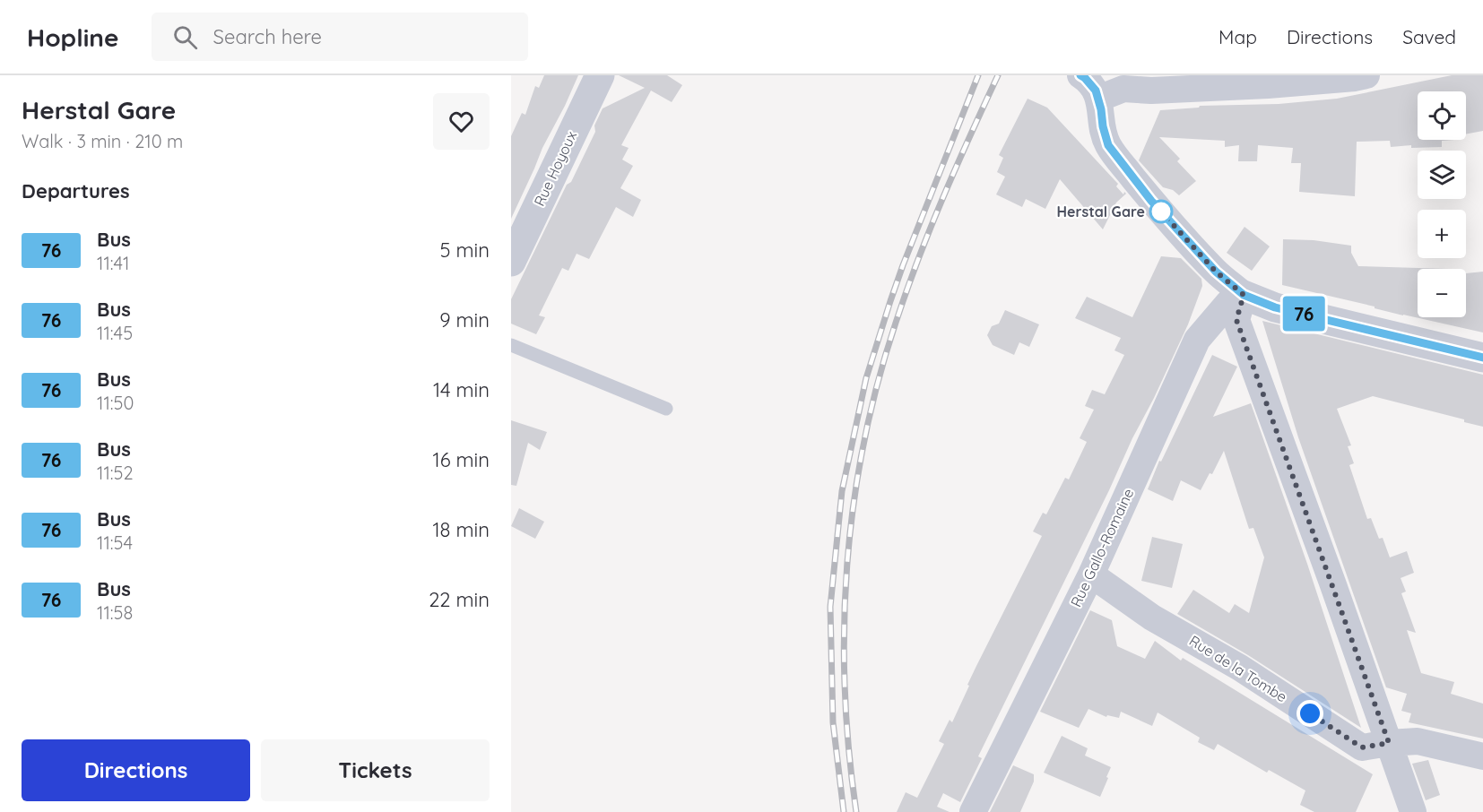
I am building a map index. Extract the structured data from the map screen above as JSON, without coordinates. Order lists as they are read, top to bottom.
{
  "streets": {
    "street": ["Rue Hoyoux", "Rue Gallo-Romaine", "Rue de la Tombe"]
  },
  "crossings": [
    ["Rue Gallo-Romaine", "Rue de la Tombe"]
  ],
  "places": ["Herstal Gare"],
  "lines": ["bus line 76"],
  "page": {
    "header": "Hopline",
    "search": "Search here",
    "nav": ["Map", "Directions", "Saved"],
    "heading": [
      ["Herstal Gare", "Walk · 3 min · 210 m"],
      "Departures"
    ],
    "on_map": "76",
    "map_buttons": ["+", "−"],
    "list": [
      {
        "mark": "76",
        "name": "Bus",
        "note": "11:41",
        "value": "5 min"
      },
      {
        "mark": "76",
        "name": "Bus",
        "note": "11:45",
        "value": "9 min"
      },
      {
        "mark": "76",
        "name": "Bus",
        "note": "11:50",
        "value": "14 min"
      },
      {
        "mark": "76",
        "name": "Bus",
        "note": "11:52",
        "value": "16 min"
      },
      {
        "mark": "76",
        "name": "Bus",
        "note": "11:54",
        "value": "18 min"
      },
      {
        "mark": "76",
        "name": "Bus",
        "note": "11:58",
        "value": "22 min"
      }
    ],
    "buttons": ["Directions", "Tickets"]
  }
}
